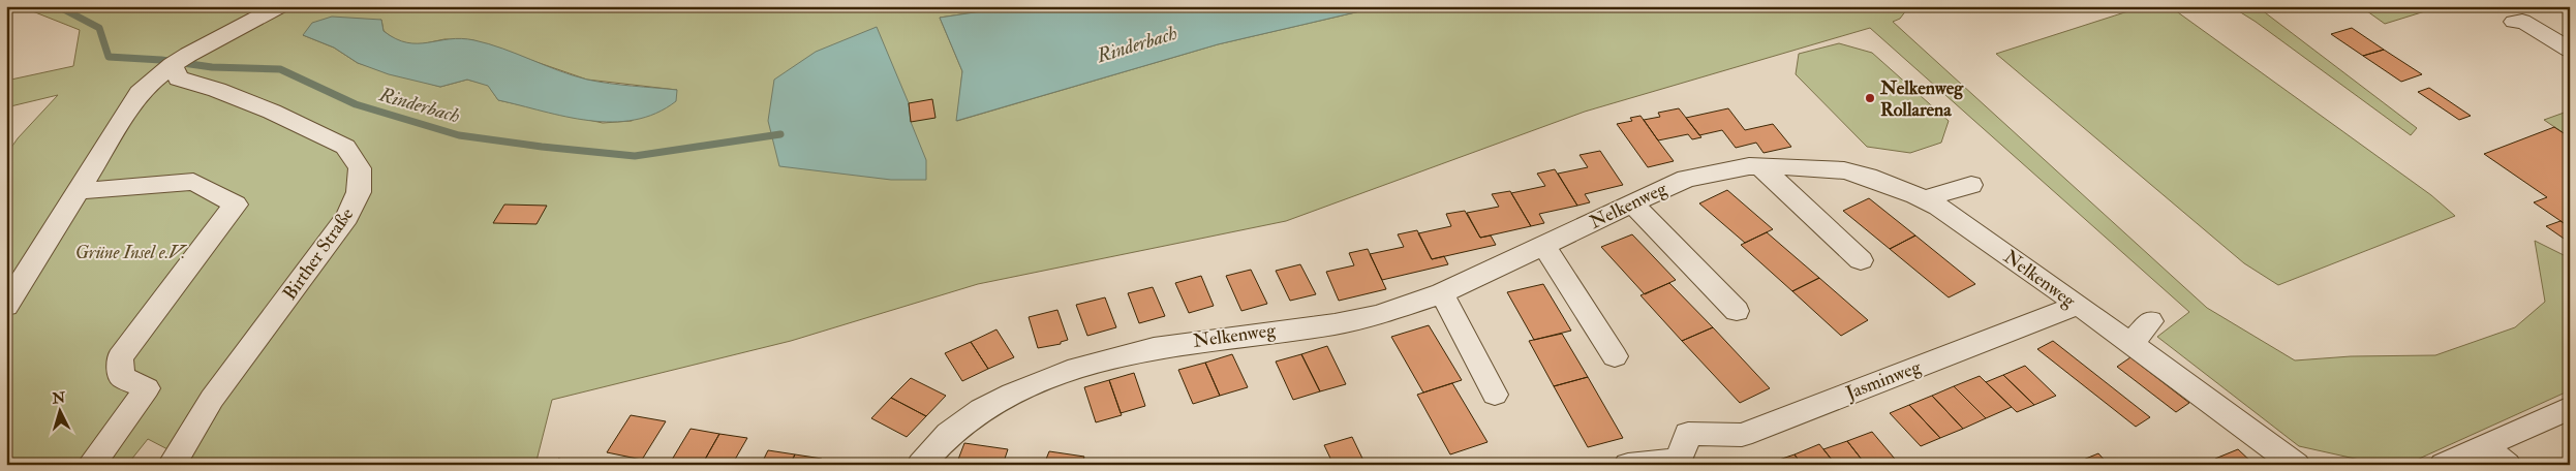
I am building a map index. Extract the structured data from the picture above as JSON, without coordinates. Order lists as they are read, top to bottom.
{
  "streets": {
    "street": ["Nelkenweg", "Birther Straße", "Jasminweg"]
  },
  "crossings": [
    ["Nelkenweg", "Jasminweg"]
  ],
  "water": ["Rinderbach"],
  "parks": ["Grüne Insel e.V."],
  "places": ["Nelkenweg Rollarena"],
  "north": "top"
}
